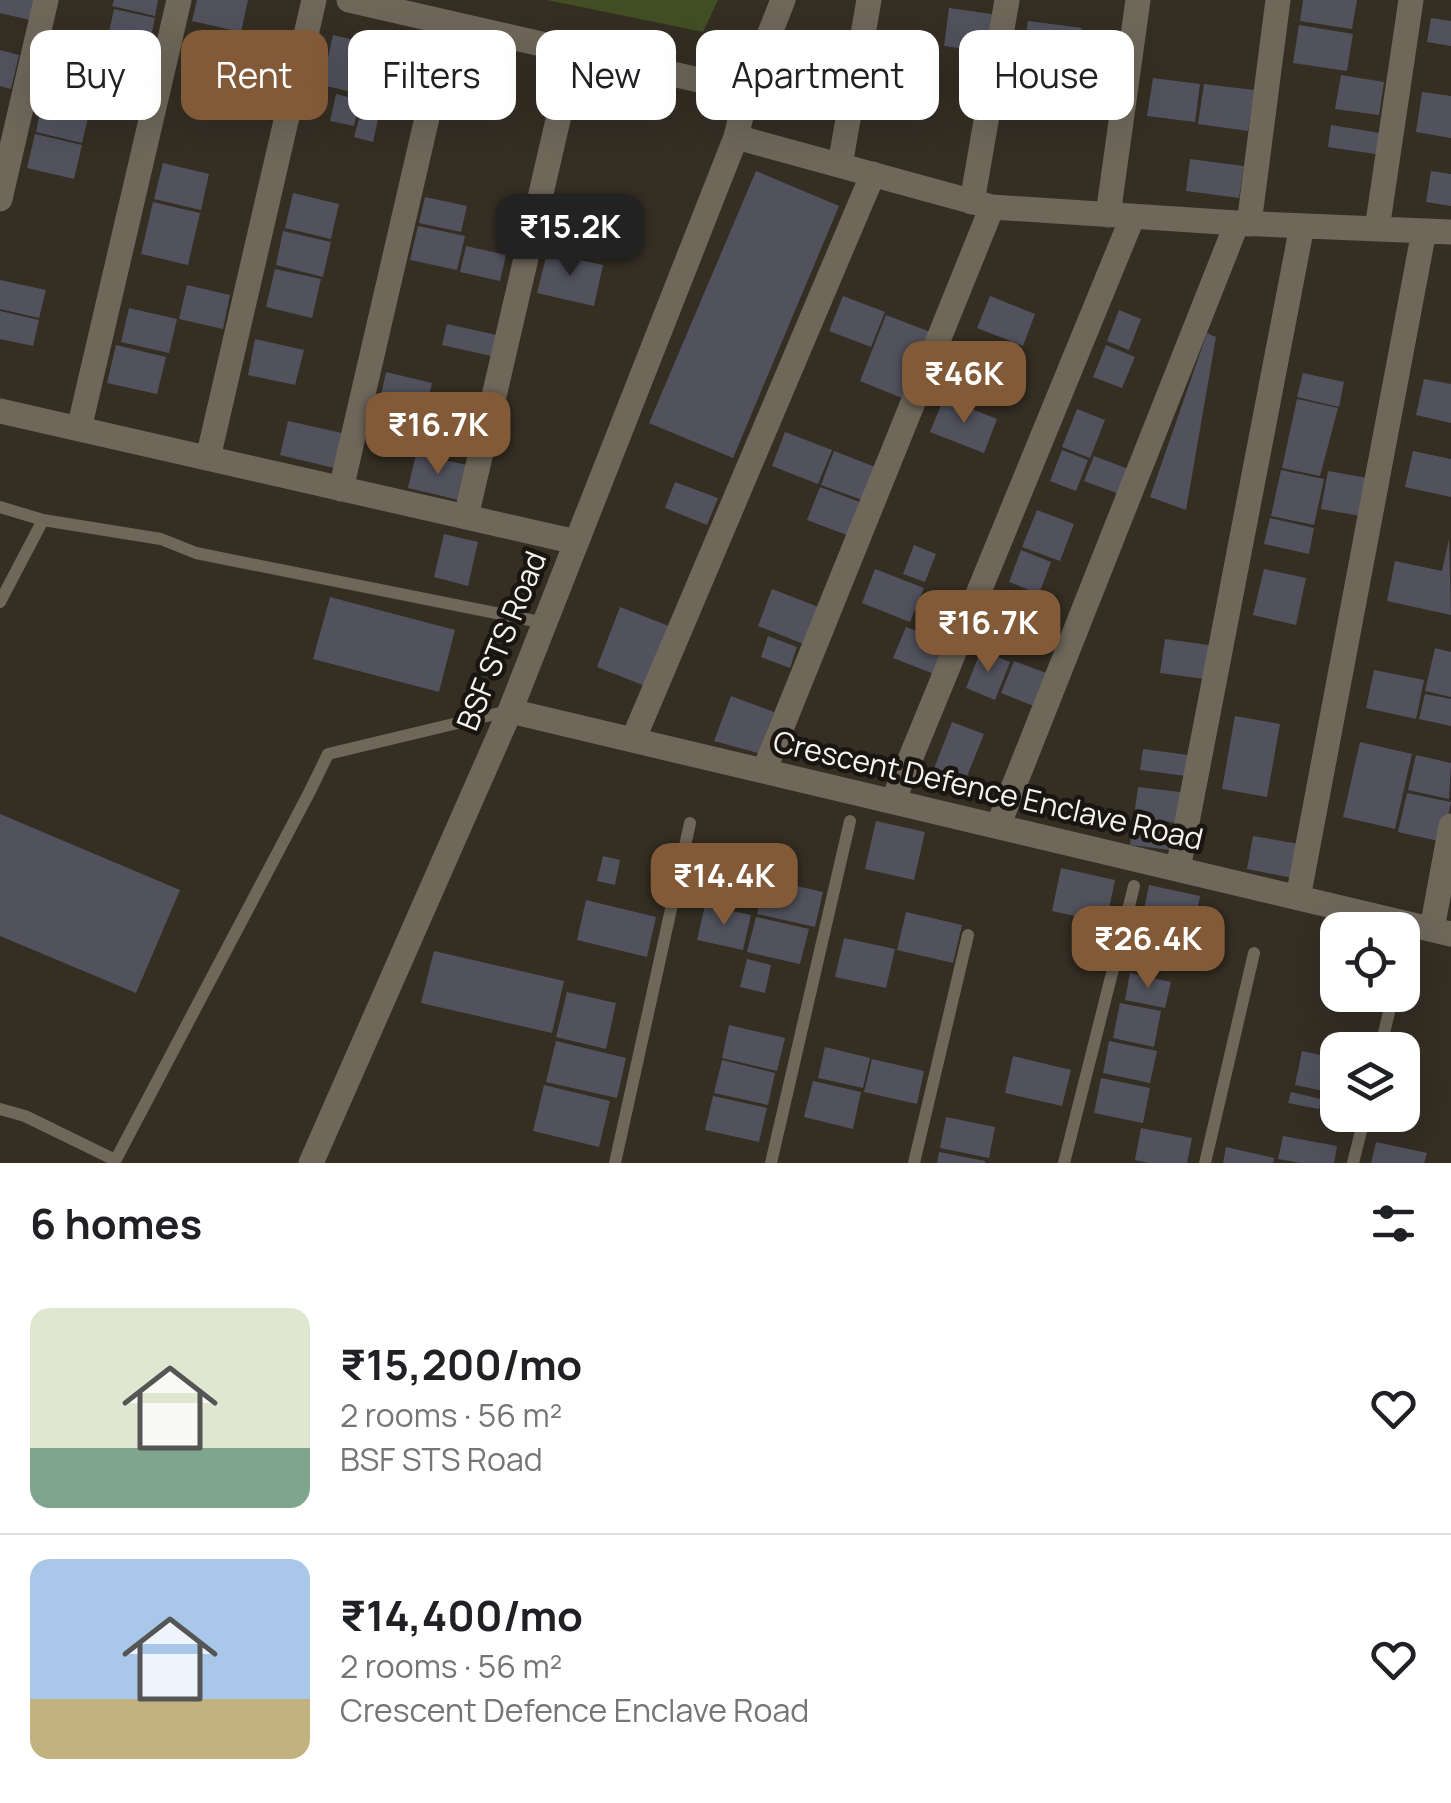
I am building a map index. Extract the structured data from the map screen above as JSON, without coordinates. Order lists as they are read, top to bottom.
{
  "streets": {
    "street": ["BSF STS Road", "Crescent Defence Enclave Road"]
  },
  "crossings": [
    ["BSF STS Road", "Crescent Defence Enclave Road"]
  ],
  "page": {
    "chip": [
      "Buy",
      "Rent",
      "Filters",
      "New",
      "Apartment",
      "House"
    ],
    "price": [
      "₹15.2K",
      "₹46K",
      "₹16.7K",
      "₹16.7K",
      "₹14.4K",
      "₹26.4K"
    ],
    "heading": "6 homes",
    "list": [
      {
        "name": "₹15,200/mo",
        "note": "2 rooms · 56 m² · BSF STS Road"
      },
      {
        "name": "₹14,400/mo",
        "note": "2 rooms · 56 m² · Crescent Defence Enclave Road"
      }
    ]
  }
}
